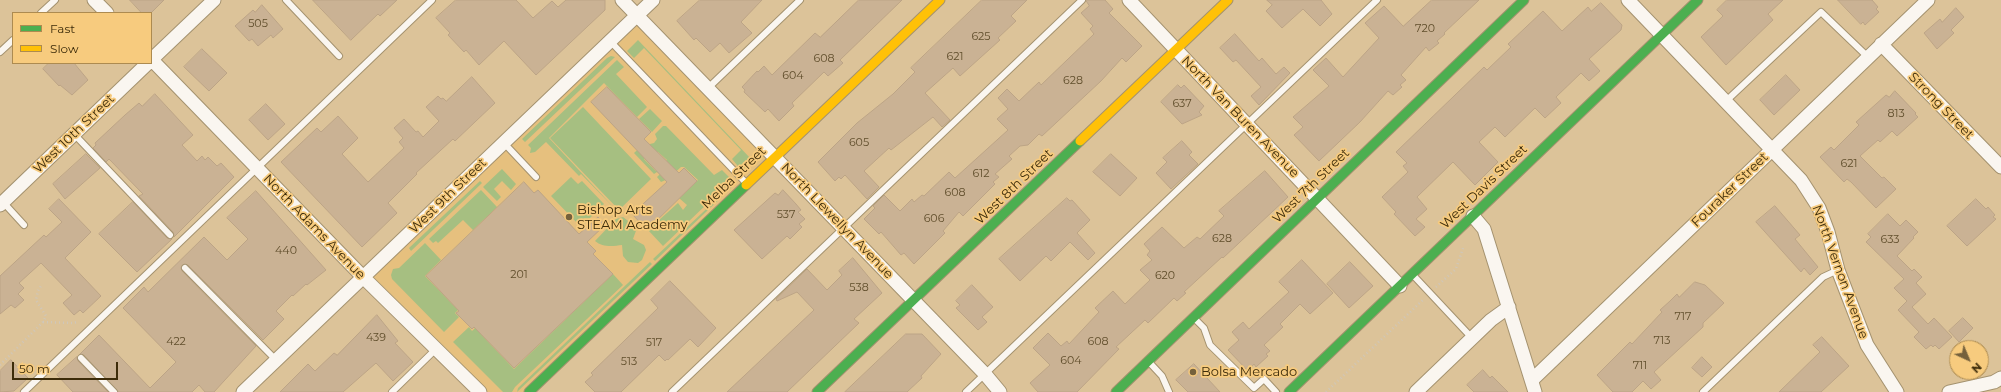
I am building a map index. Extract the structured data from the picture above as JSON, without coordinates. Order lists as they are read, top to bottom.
{
  "streets": {
    "street": [
      "Strong Street",
      "North Van Buren Avenue",
      "West 10th Street",
      "Melba Street",
      "West 7th Street",
      "West 8th Street",
      "West Davis Street",
      "Fouraker Street",
      "West 9th Street",
      "North Llewellyn Avenue",
      "North Adams Avenue",
      "North Vernon Avenue"
    ]
  },
  "crossings": [
    ["Strong Street", "Fouraker Street"],
    ["North Van Buren Avenue", "West 7th Street"],
    ["North Van Buren Avenue", "West 8th Street"],
    ["North Van Buren Avenue", "West Davis Street"],
    ["Melba Street", "North Llewellyn Avenue"],
    ["West 8th Street", "North Llewellyn Avenue"],
    ["West Davis Street", "North Vernon Avenue"],
    ["Fouraker Street", "North Vernon Avenue"],
    ["West 9th Street", "North Llewellyn Avenue"],
    ["West 9th Street", "North Adams Avenue"]
  ],
  "places": ["Bishop Arts STEAM Academy", "Bolsa Mercado"],
  "house_numbers": [
    "505",
    "720",
    "625",
    "621",
    "608",
    "604",
    "628",
    "637",
    "813",
    "605",
    "621",
    "612",
    "608",
    "537",
    "606",
    "628",
    "633",
    "440",
    "201",
    "620",
    "538",
    "717",
    "439",
    "713",
    "422",
    "608",
    "517",
    "604",
    "513",
    "711"
  ],
  "legend": ["Fast", "Slow"],
  "scale_bar": "50 m",
  "north": "bottom right"
}
